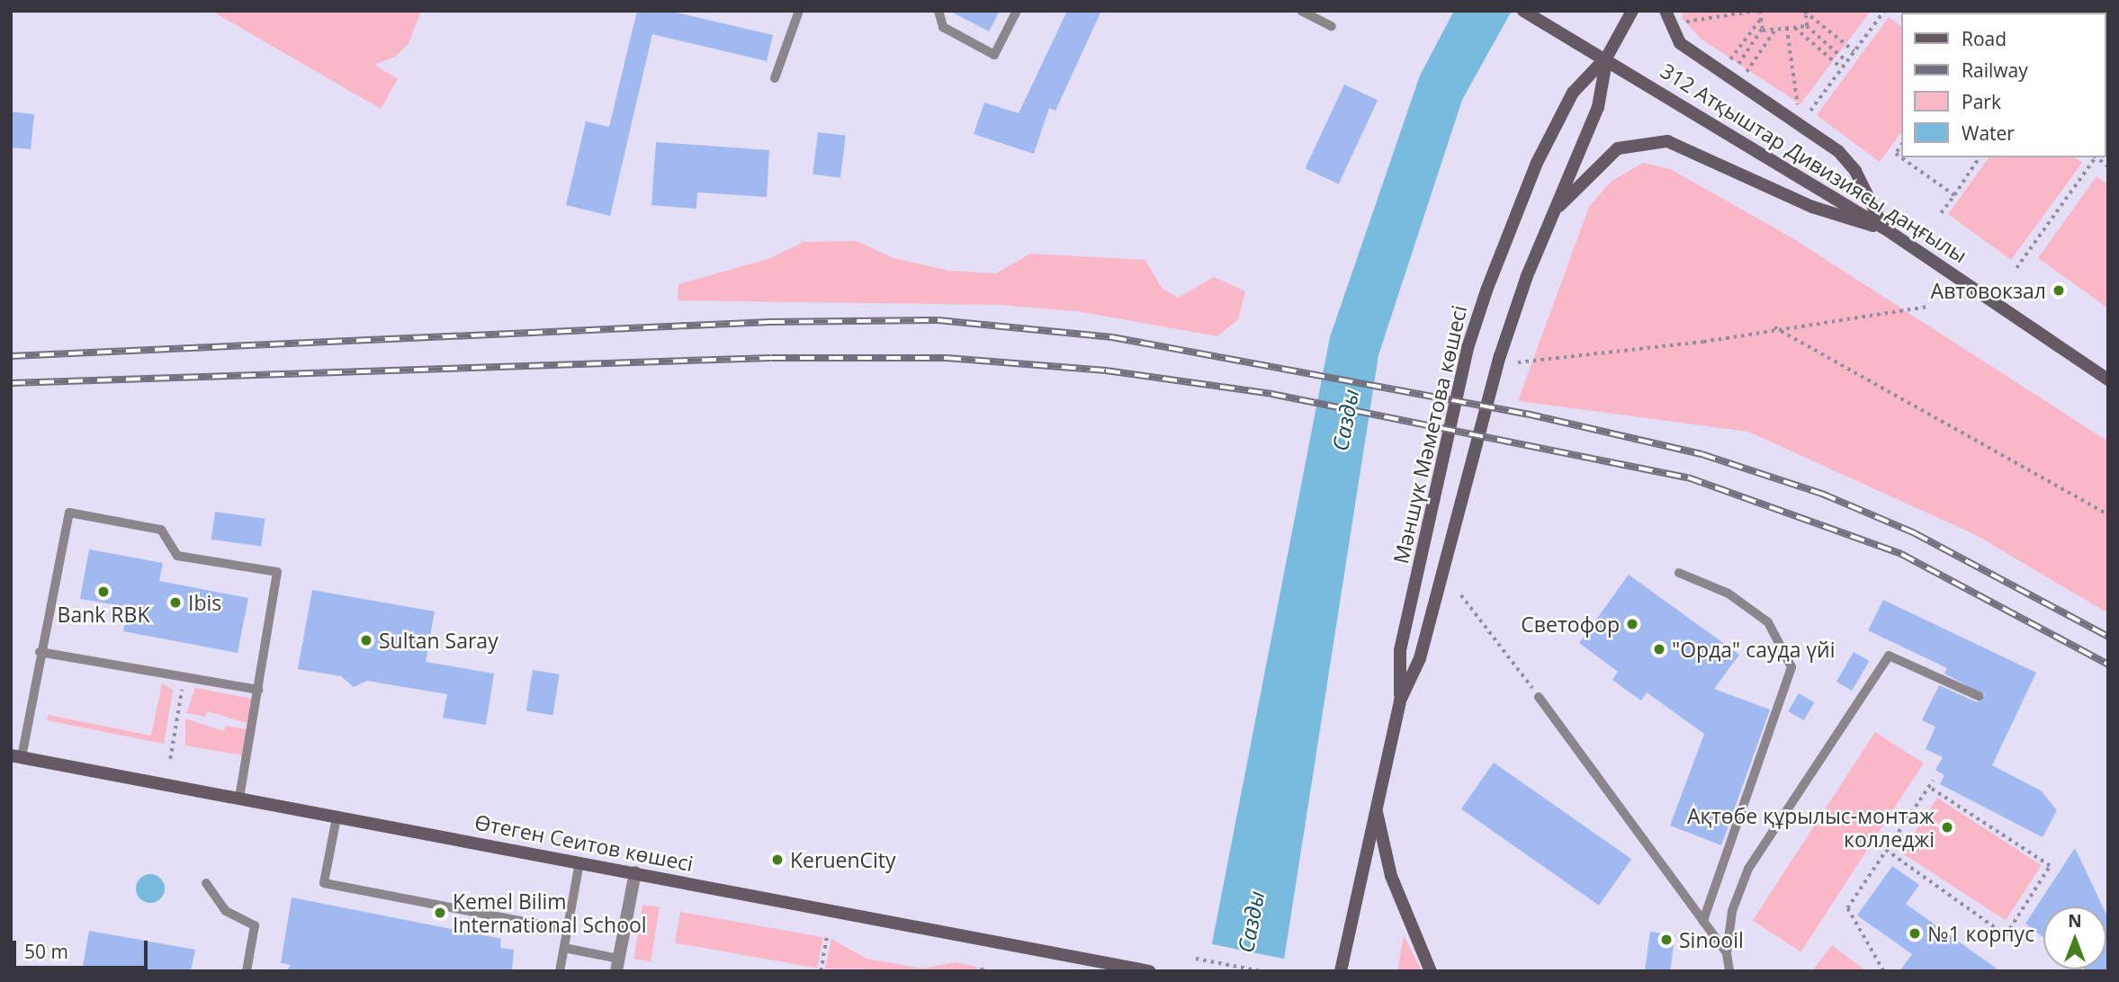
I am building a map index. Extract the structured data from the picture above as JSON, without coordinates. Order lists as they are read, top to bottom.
{
  "streets": {
    "main road": ["312 Атқыштар Дивизиясы даңғылы", "Мәншүк Мәметова көшесі", "Өтеген Сеитов көшесі"]
  },
  "crossings": [
    ["312 Атқыштар Дивизиясы даңғылы", "Мәншүк Мәметова көшесі"]
  ],
  "water": ["Сазды"],
  "places": [
    "Автовокзал",
    "Bank RBK",
    "Ibis",
    "Светофор",
    "Sultan Saray",
    "\"Орда\" сауда үйі",
    "Ақтөбе құрылыс-монтаж колледжі",
    "KeruenCity",
    "Kemel Bilim International School",
    "№1 корпус",
    "Sinooil"
  ],
  "legend": [
    "Road",
    "Railway",
    "Park",
    "Water"
  ],
  "scale_bar": "50 m",
  "north": "top"
}
